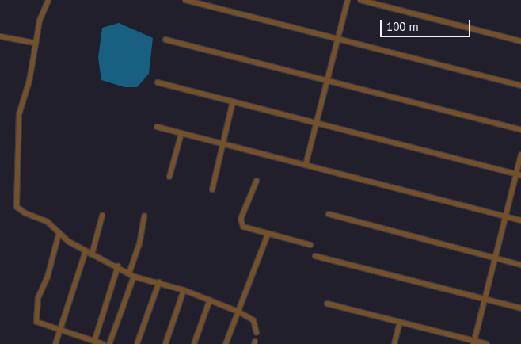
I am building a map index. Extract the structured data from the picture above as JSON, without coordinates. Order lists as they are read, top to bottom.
{
  "scale_bar": "100 m"
}
